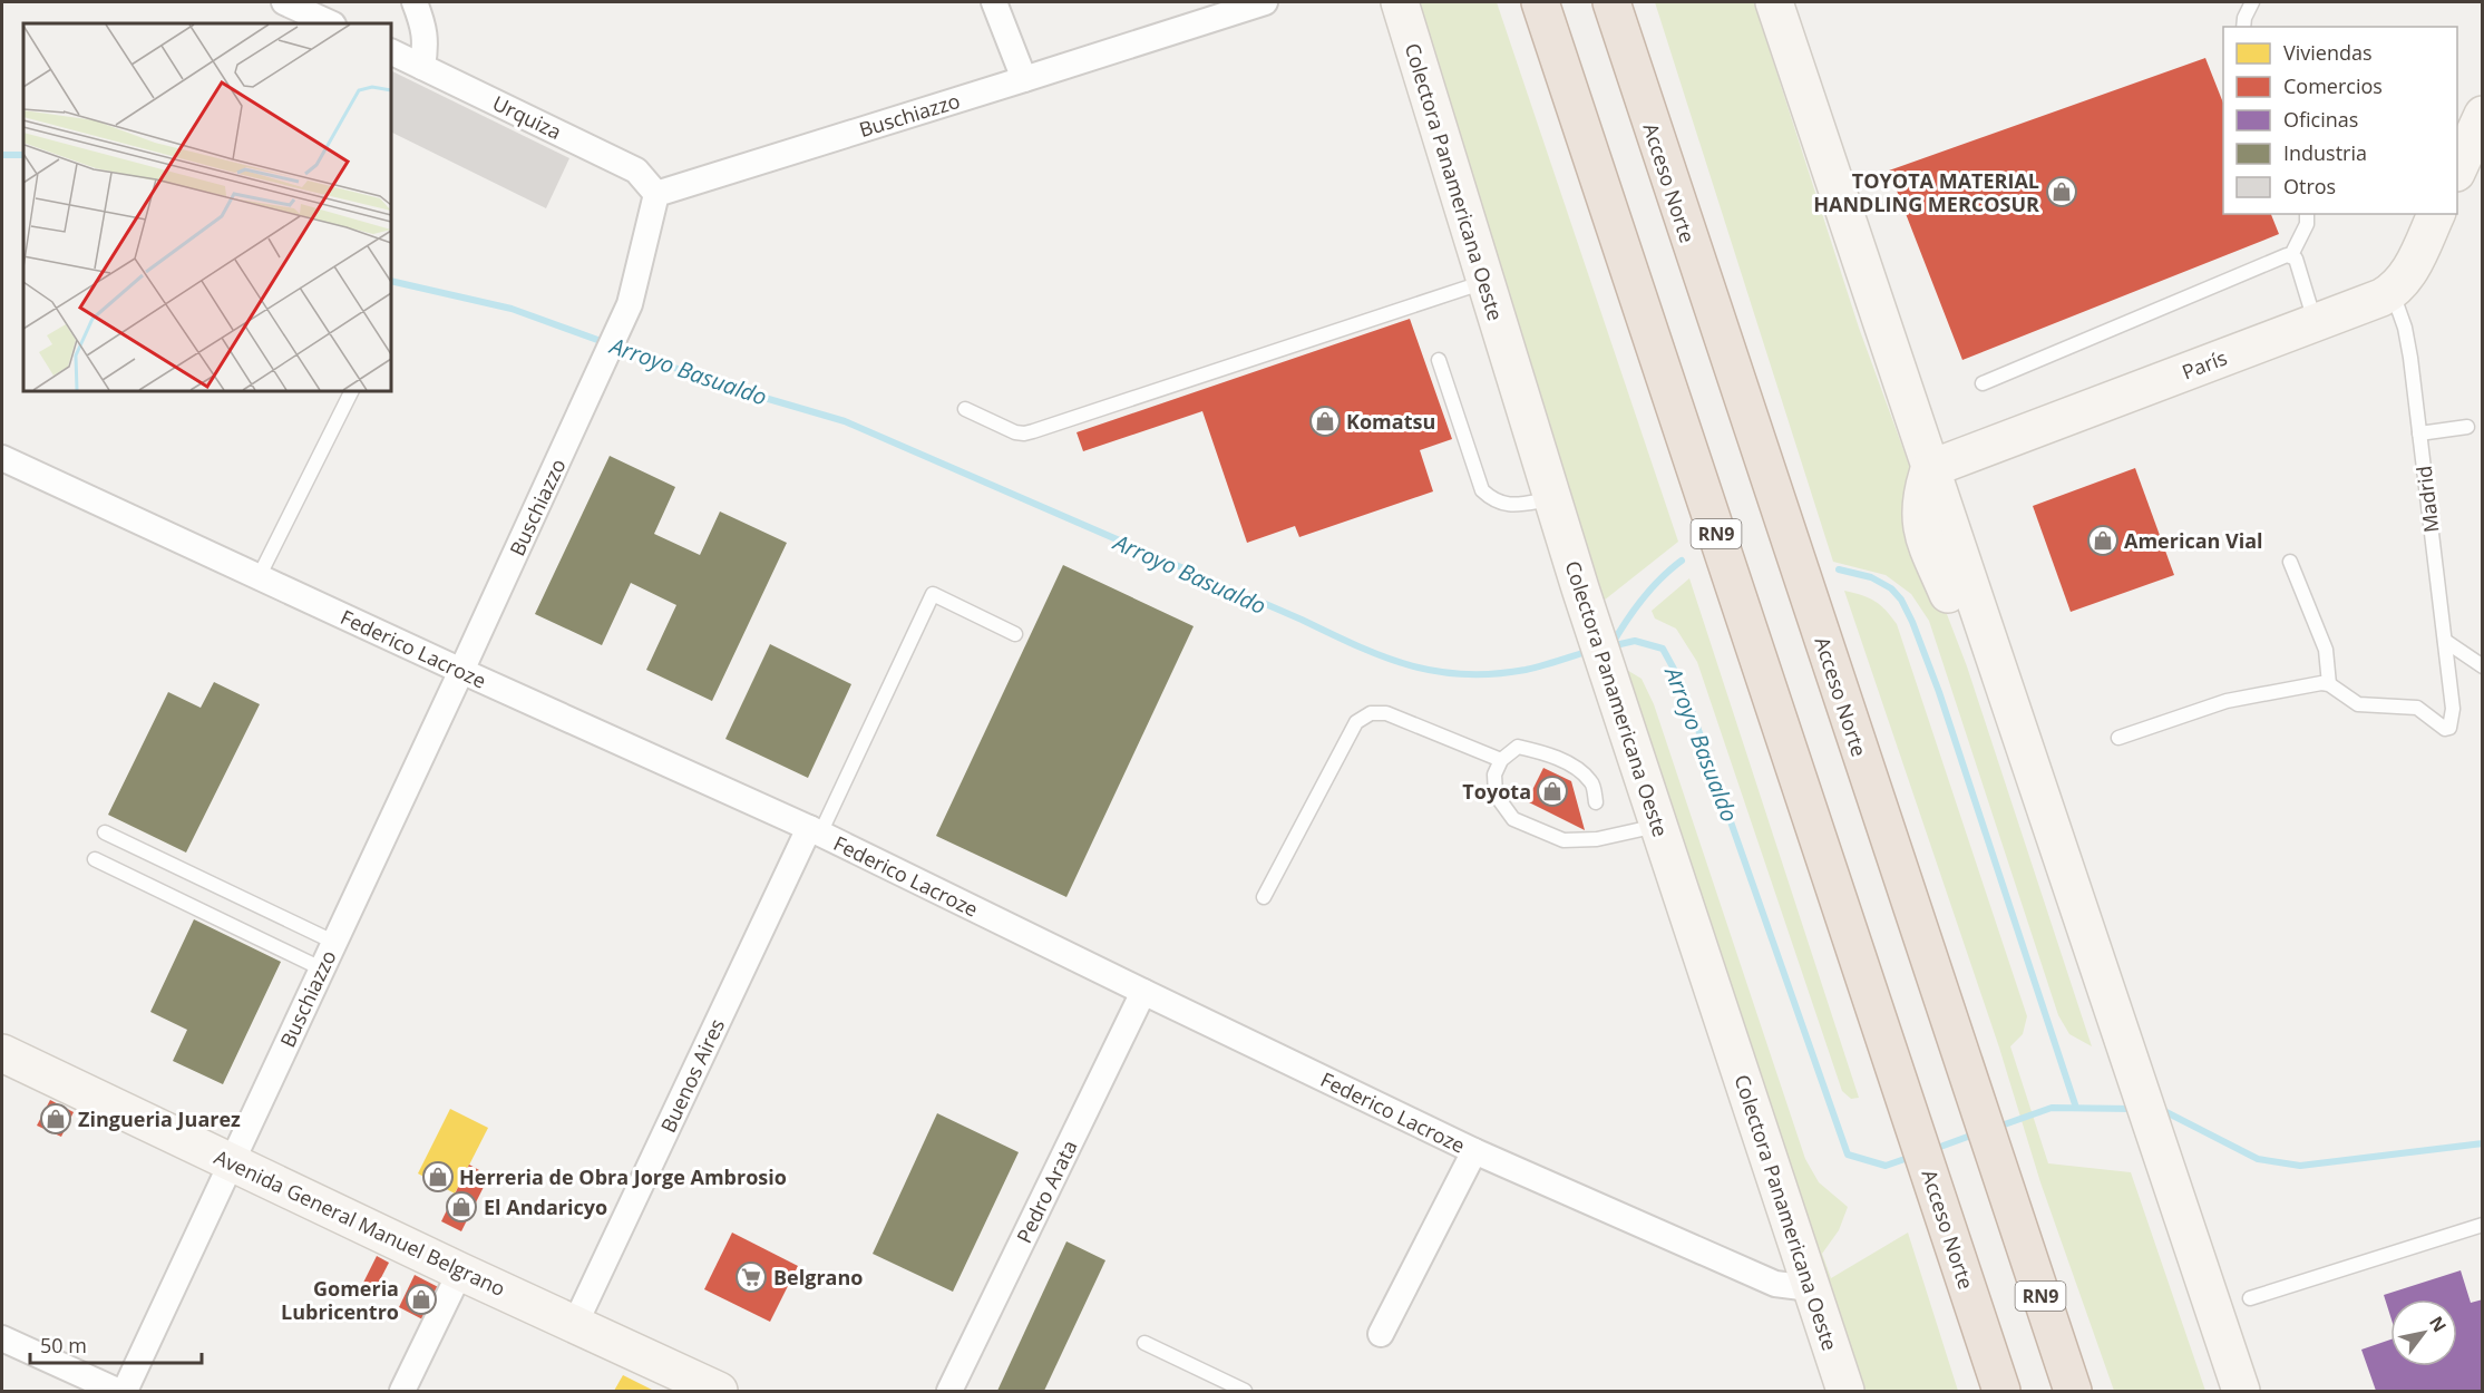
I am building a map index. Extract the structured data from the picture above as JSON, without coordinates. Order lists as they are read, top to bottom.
{
  "streets": {
    "highway": ["Acceso Norte", "RN9"],
    "street": [
      "Buschiazzo",
      "Urquiza",
      "Colectora Panamericana Oeste",
      "París",
      "Federico Lacroze",
      "Buenos Aires",
      "Pedro Arata",
      "Avenida General Manuel Belgrano"
    ],
    "lane": ["Madrid"]
  },
  "crossings": [
    ["Buschiazzo", "Urquiza"],
    ["Buschiazzo", "Federico Lacroze"],
    ["Buschiazzo", "Avenida General Manuel Belgrano"],
    ["Colectora Panamericana Oeste", "Federico Lacroze"],
    ["París", "Madrid"],
    ["Federico Lacroze", "Buenos Aires"],
    ["Federico Lacroze", "Pedro Arata"],
    ["Buenos Aires", "Avenida General Manuel Belgrano"]
  ],
  "water": ["Arroyo Basualdo"],
  "places": {
    "shop": [
      "TOYOTA MATERIAL HANDLING MERCOSUR",
      "Komatsu",
      "American Vial",
      "Toyota",
      "Zingueria Juarez",
      "Herreria de Obra Jorge Ambrosio",
      "El Andaricyo",
      "Gomeria Lubricentro"
    ],
    "supermarket": ["Belgrano"]
  },
  "legend": [
    "Viviendas",
    "Comercios",
    "Oficinas",
    "Industria",
    "Otros"
  ],
  "scale_bar": "50 m",
  "north": "top right"
}
